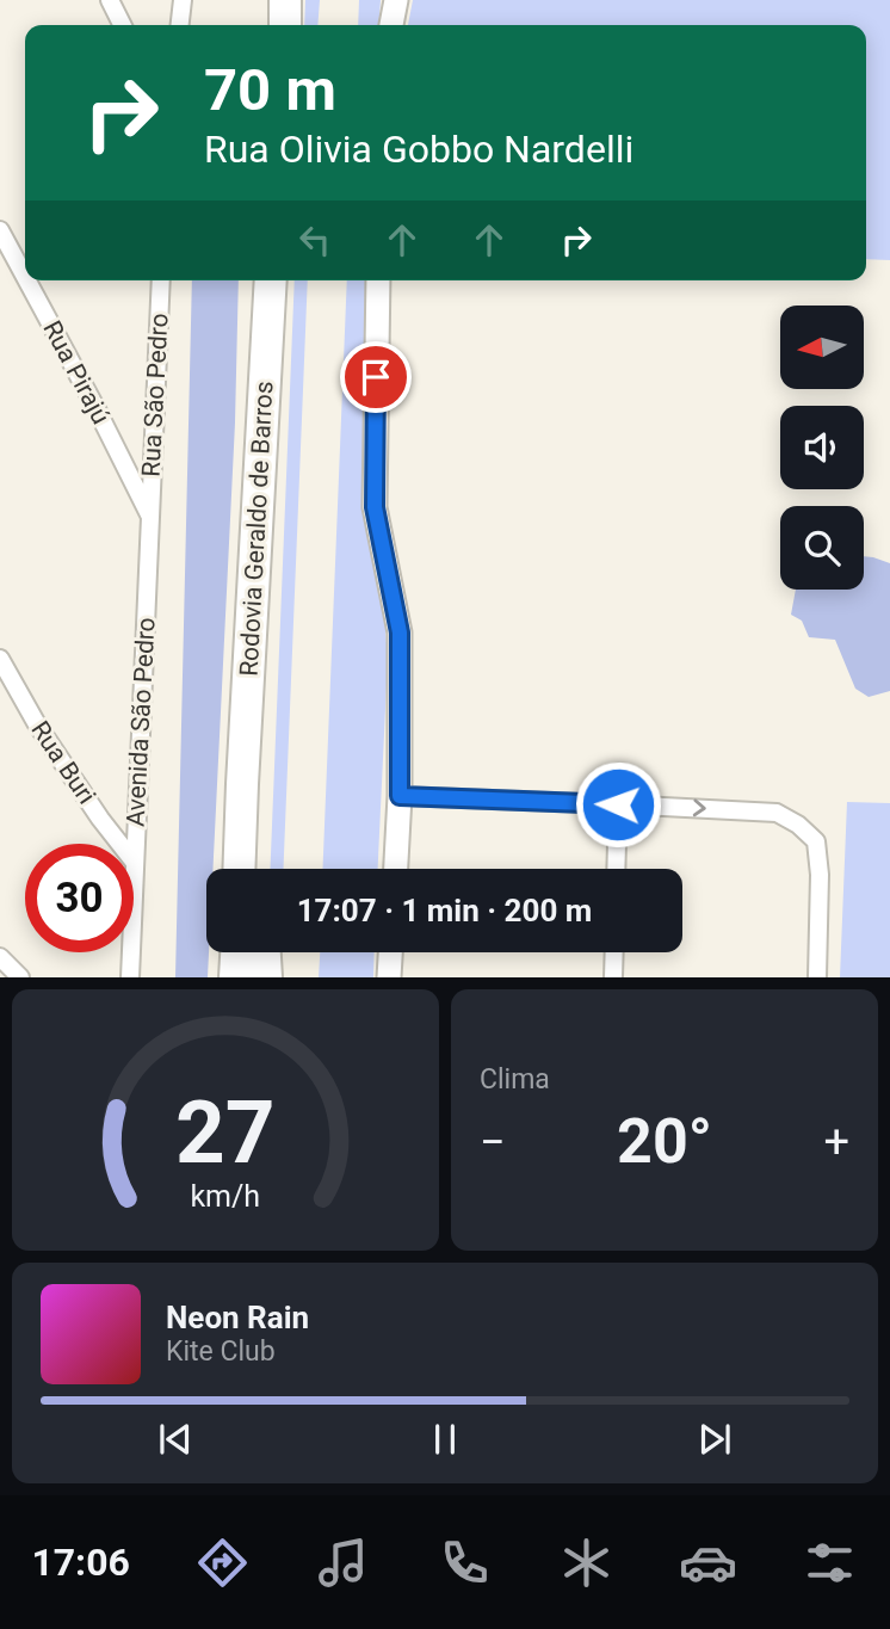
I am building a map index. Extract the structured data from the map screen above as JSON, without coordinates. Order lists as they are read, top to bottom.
{
  "streets": {
    "highway": ["Rodovia Geraldo de Barros"],
    "street": [
      "Rua Pirajú",
      "Rua São Pedro",
      "Avenida São Pedro",
      "Rua Buri"
    ]
  },
  "crossings": [
    ["Rua Pirajú", "Rua São Pedro"],
    ["Rua Pirajú", "Avenida São Pedro"],
    ["Rua São Pedro", "Avenida São Pedro"],
    ["Avenida São Pedro", "Rua Buri"]
  ],
  "north": "left",
  "page": {
    "turn": ["70 m", "Rua Olivia Gobbo Nardelli"],
    "limit": "30",
    "trip": "17:07 · 1 min · 200 m",
    "tile": "Clima",
    "heat": ["−", "20°", "+"],
    "song": ["Neon Rain", "Kite Club"],
    "tabs": "17:06",
    "gauge": ["27", "km/h"]
  }
}
